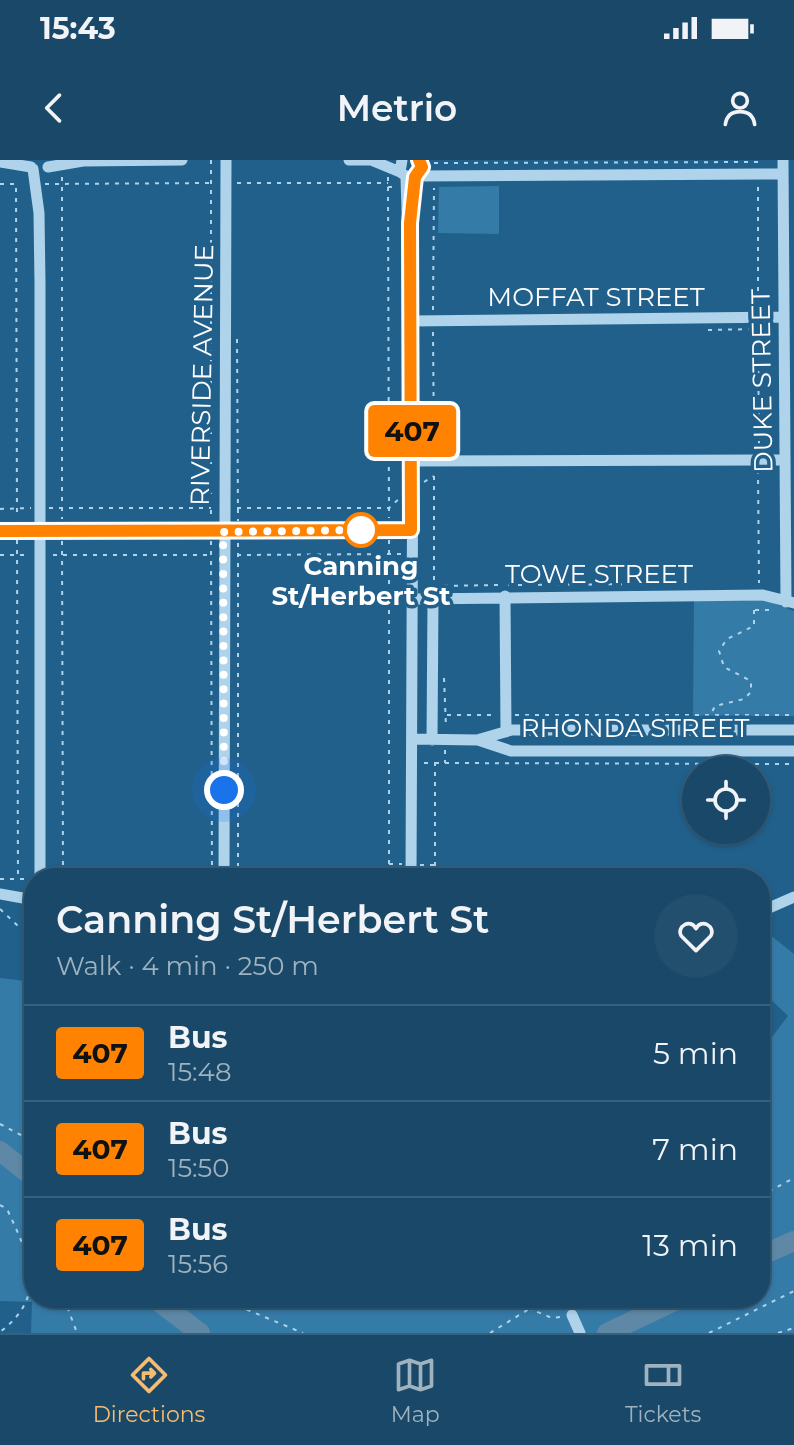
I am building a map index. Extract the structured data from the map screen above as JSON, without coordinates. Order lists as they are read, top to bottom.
{
  "streets": {
    "street": [
      "MOFFAT STREET",
      "RIVERSIDE AVENUE",
      "DUKE STREET",
      "TOWE STREET",
      "RHONDA STREET"
    ]
  },
  "crossings": [
    ["MOFFAT STREET", "DUKE STREET"],
    ["DUKE STREET", "TOWE STREET"]
  ],
  "places": ["Canning St/Herbert St"],
  "lines": ["bus line 407"],
  "page": {
    "status": "15:43",
    "header": "Metrio",
    "on_map": "407",
    "heading": ["Canning St/Herbert St", "Walk · 4 min · 250 m"],
    "list": [
      {
        "mark": "407",
        "name": "Bus",
        "note": "15:48",
        "value": "5 min"
      },
      {
        "mark": "407",
        "name": "Bus",
        "note": "15:50",
        "value": "7 min"
      },
      {
        "mark": "407",
        "name": "Bus",
        "note": "15:56",
        "value": "13 min"
      }
    ],
    "tabs": ["Directions", "Map", "Tickets"]
  }
}
